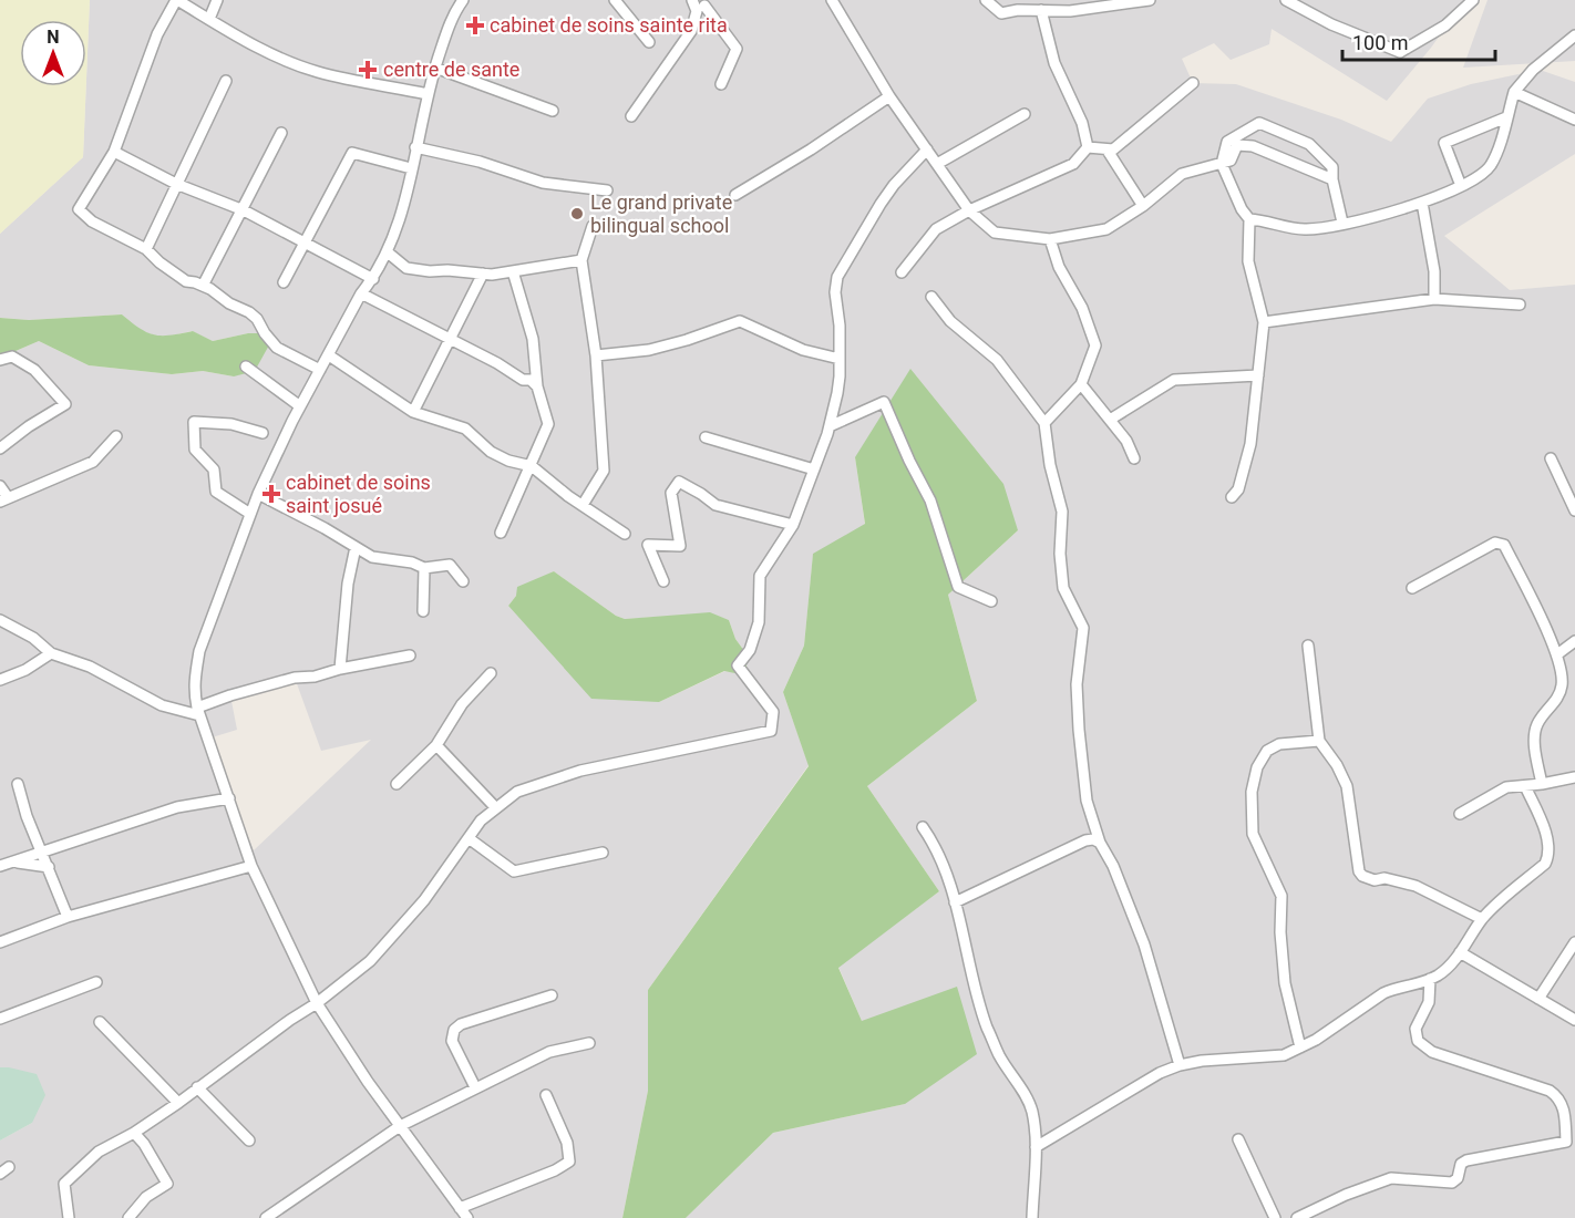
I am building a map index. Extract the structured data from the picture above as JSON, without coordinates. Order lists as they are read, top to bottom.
{
  "places": {
    "health": ["cabinet de soins sainte rita", "centre de sante", "cabinet de soins saint josué"],
    "other": ["Le grand private bilingual school"]
  },
  "scale_bar": "100 m",
  "north": "top"
}
